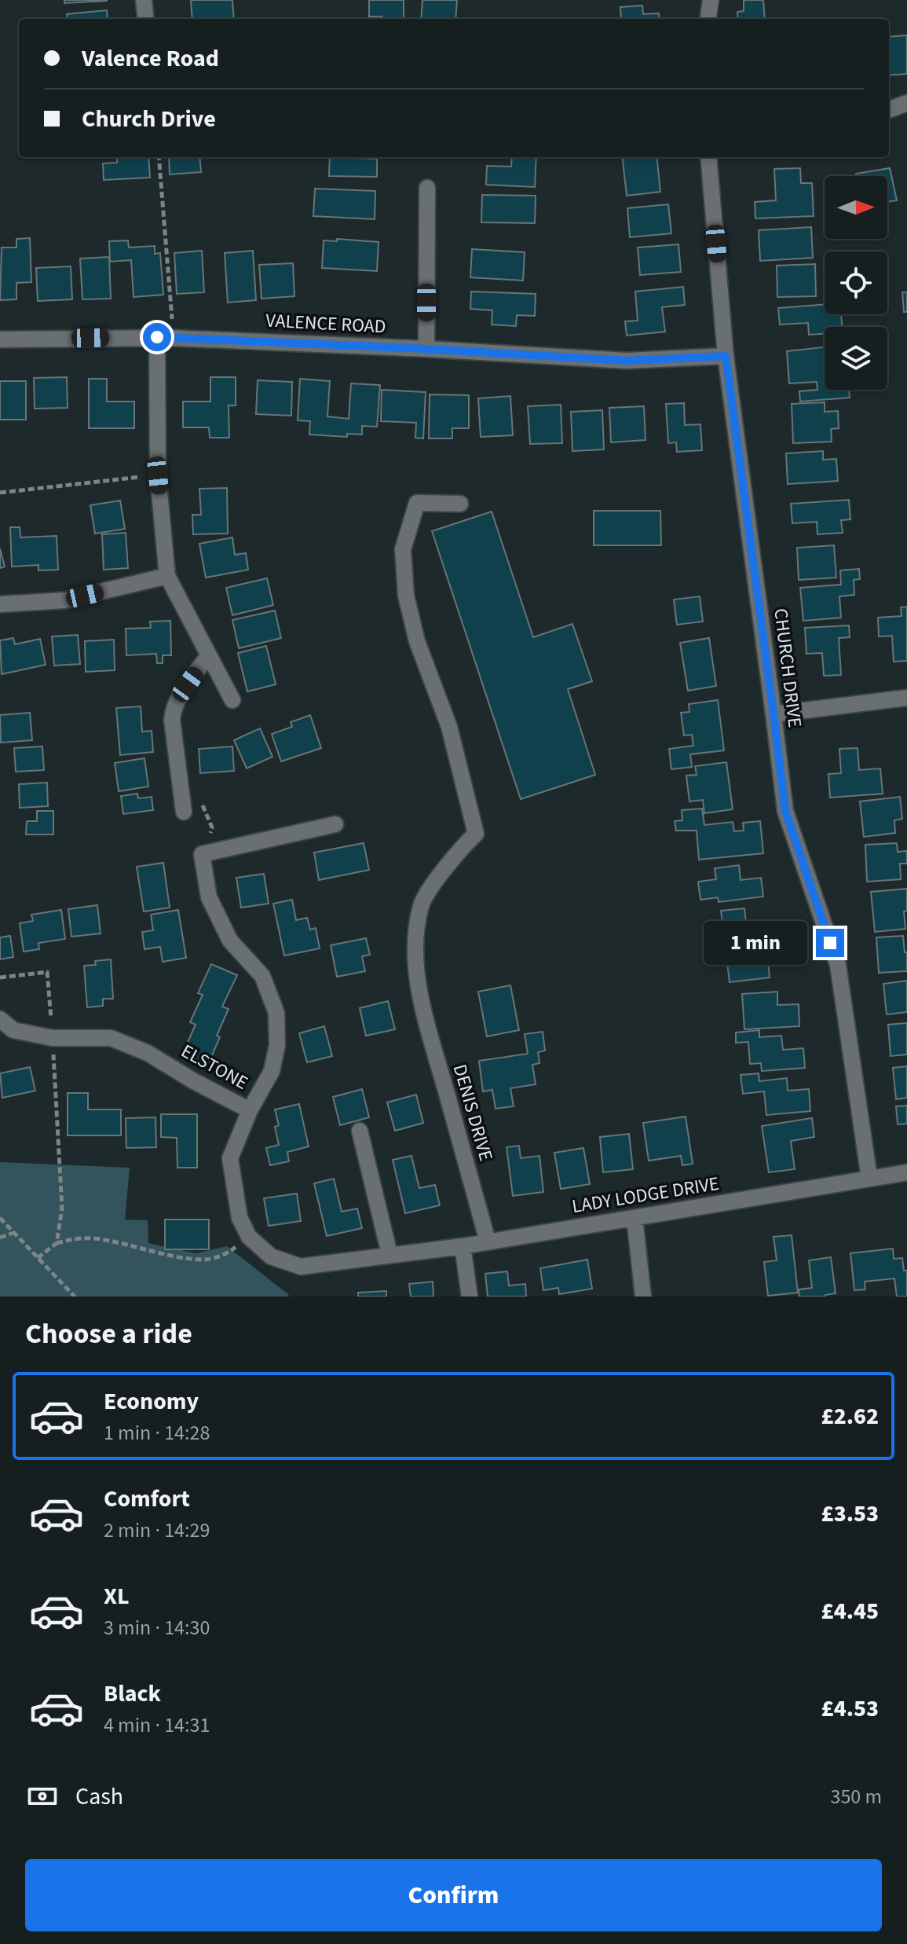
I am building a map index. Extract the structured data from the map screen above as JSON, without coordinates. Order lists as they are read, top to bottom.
{
  "streets": {
    "street": [
      "VALENCE ROAD",
      "CHURCH DRIVE",
      "ELSTONE",
      "DENIS DRIVE",
      "LADY LODGE DRIVE"
    ]
  },
  "crossings": [
    ["VALENCE ROAD", "CHURCH DRIVE"],
    ["CHURCH DRIVE", "LADY LODGE DRIVE"],
    ["ELSTONE", "LADY LODGE DRIVE"],
    ["DENIS DRIVE", "LADY LODGE DRIVE"]
  ],
  "north": "right",
  "page": {
    "banner": ["Valence Road", "Church Drive"],
    "bubble": "1 min",
    "heading": "Choose a ride",
    "list": [
      {
        "name": "Economy",
        "note": "1 min · 14:28",
        "value": "£2.62"
      },
      {
        "name": "Comfort",
        "note": "2 min · 14:29",
        "value": "£3.53"
      },
      {
        "name": "XL",
        "note": "3 min · 14:30",
        "value": "£4.45"
      },
      {
        "name": "Black",
        "note": "4 min · 14:31",
        "value": "£4.53"
      }
    ],
    "pay": ["Cash", "350 m"],
    "buttons": "Confirm"
  }
}
